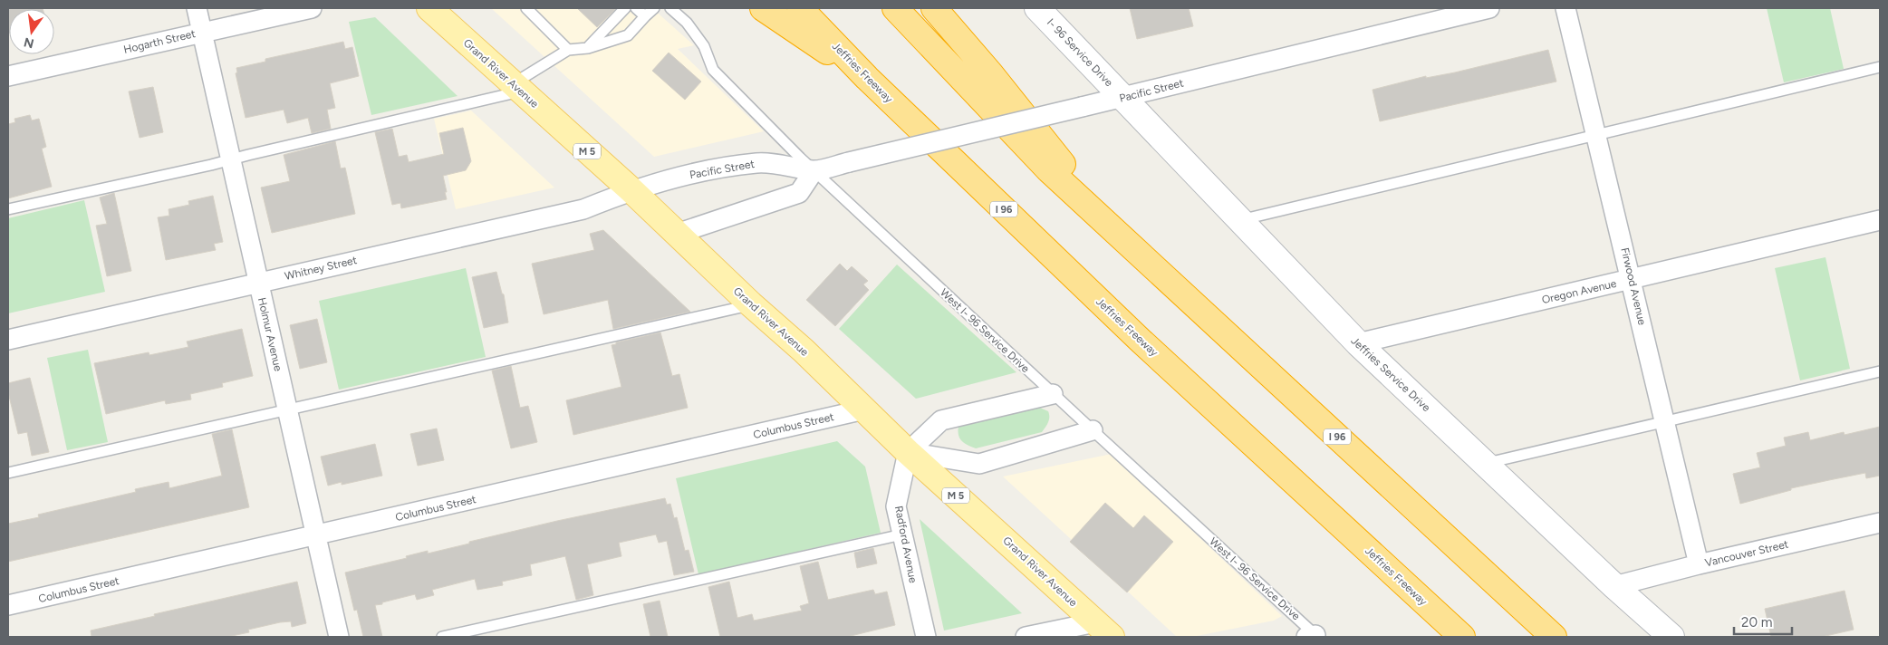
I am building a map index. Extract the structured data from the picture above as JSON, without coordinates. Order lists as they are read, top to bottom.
{
  "streets": {
    "highway": ["Jeffries Freeway", "I 96"],
    "main road": ["Grand River Avenue", "M 5"],
    "street": [
      "Hogarth Street",
      "I- 96 Service Drive",
      "Pacific Street",
      "Whitney Street",
      "Firwood Avenue",
      "Oregon Avenue",
      "Holmur Avenue",
      "Jeffries Service Drive",
      "Columbus Street",
      "Radford Avenue",
      "Vancouver Street"
    ],
    "lane": ["West I- 96 Service Drive"]
  },
  "crossings": [
    ["Hogarth Street", "Holmur Avenue"],
    ["I- 96 Service Drive", "Pacific Street"],
    ["I- 96 Service Drive", "Jeffries Service Drive"],
    ["Grand River Avenue", "Pacific Street"],
    ["Grand River Avenue", "Whitney Street"],
    ["Grand River Avenue", "Columbus Street"],
    ["Grand River Avenue", "Radford Avenue"],
    ["Pacific Street", "Whitney Street"],
    ["Pacific Street", "West I- 96 Service Drive"],
    ["Pacific Street", "Jeffries Service Drive"],
    ["Whitney Street", "Holmur Avenue"],
    ["Firwood Avenue", "Oregon Avenue"],
    ["Firwood Avenue", "Vancouver Street"],
    ["Oregon Avenue", "Jeffries Service Drive"],
    ["Holmur Avenue", "Columbus Street"],
    ["Jeffries Service Drive", "Vancouver Street"]
  ],
  "scale_bar": "20 m",
  "north": "bottom"
}
